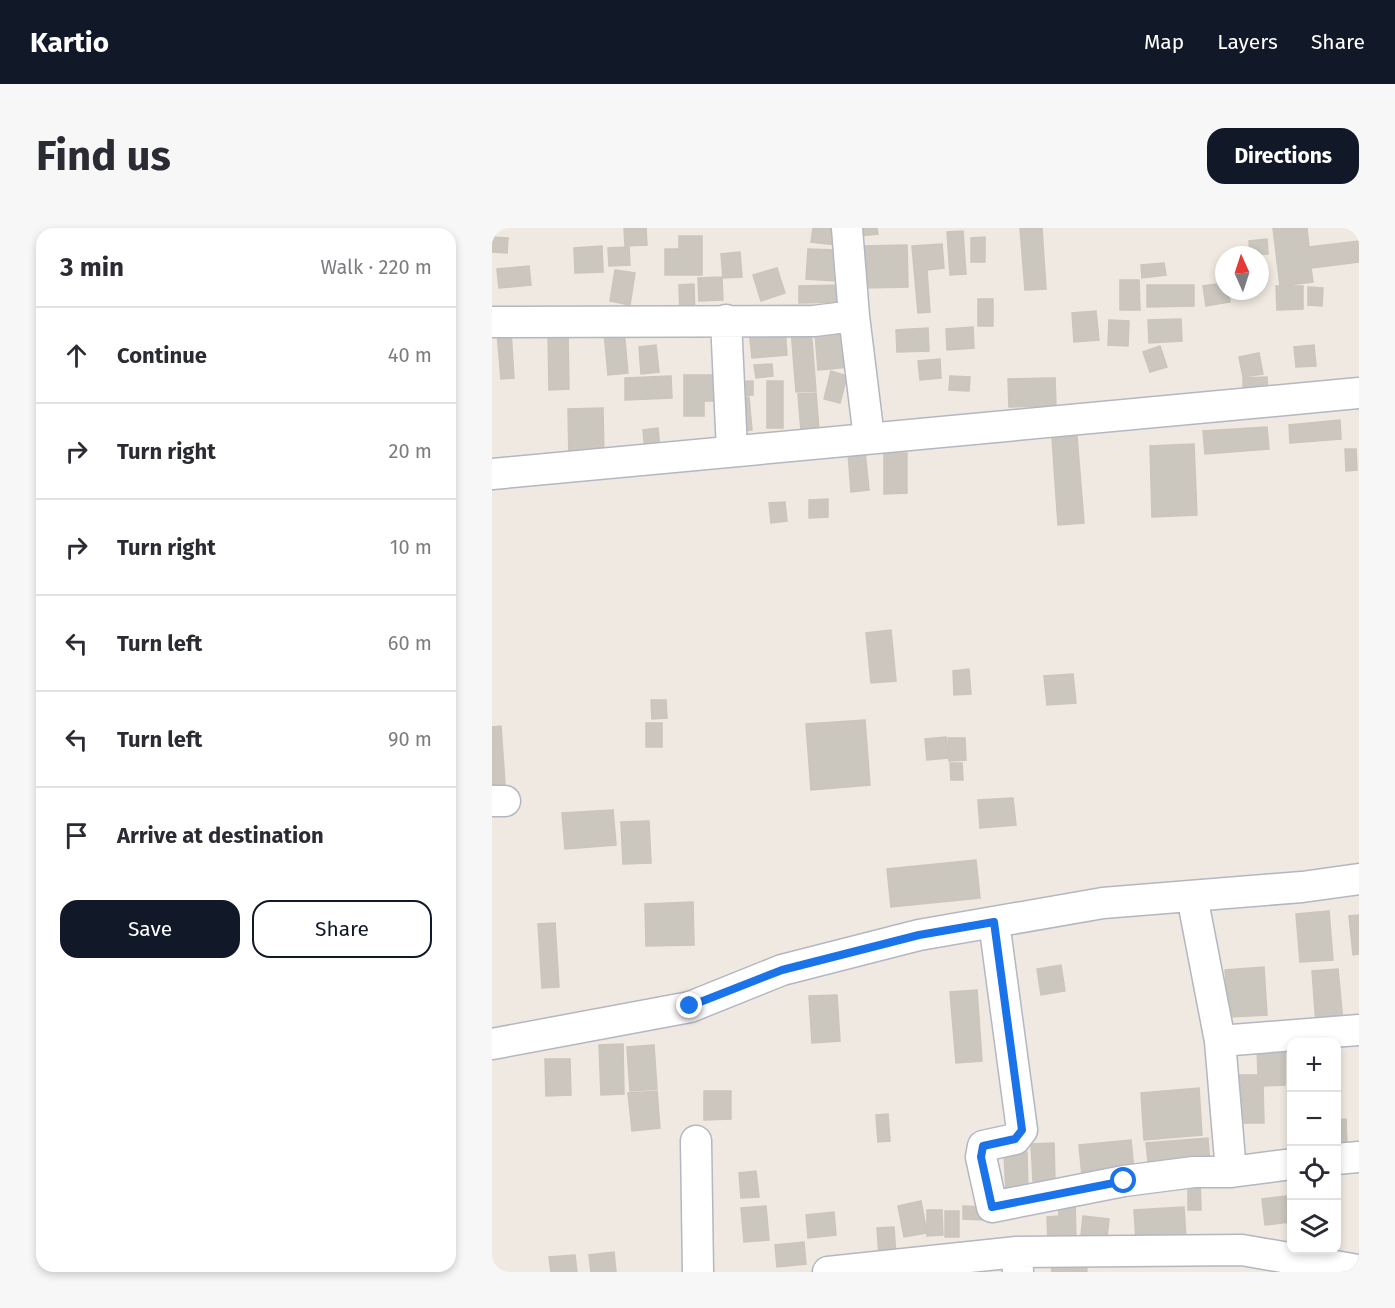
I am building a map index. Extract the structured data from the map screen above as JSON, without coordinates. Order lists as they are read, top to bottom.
{
  "north": "top",
  "page": {
    "header": "Kartio",
    "nav": ["Map", "Layers", "Share"],
    "buttons": [
      "Directions",
      ["Save", "Share"]
    ],
    "title": "Find us",
    "heading": ["3 min", "Walk · 220 m"],
    "list": [
      ["Continue", "40 m"],
      ["Turn right", "20 m"],
      ["Turn right", "10 m"],
      ["Turn left", "60 m"],
      ["Turn left", "90 m"],
      "Arrive at destination"
    ],
    "map_buttons": ["+", "−"]
  }
}
